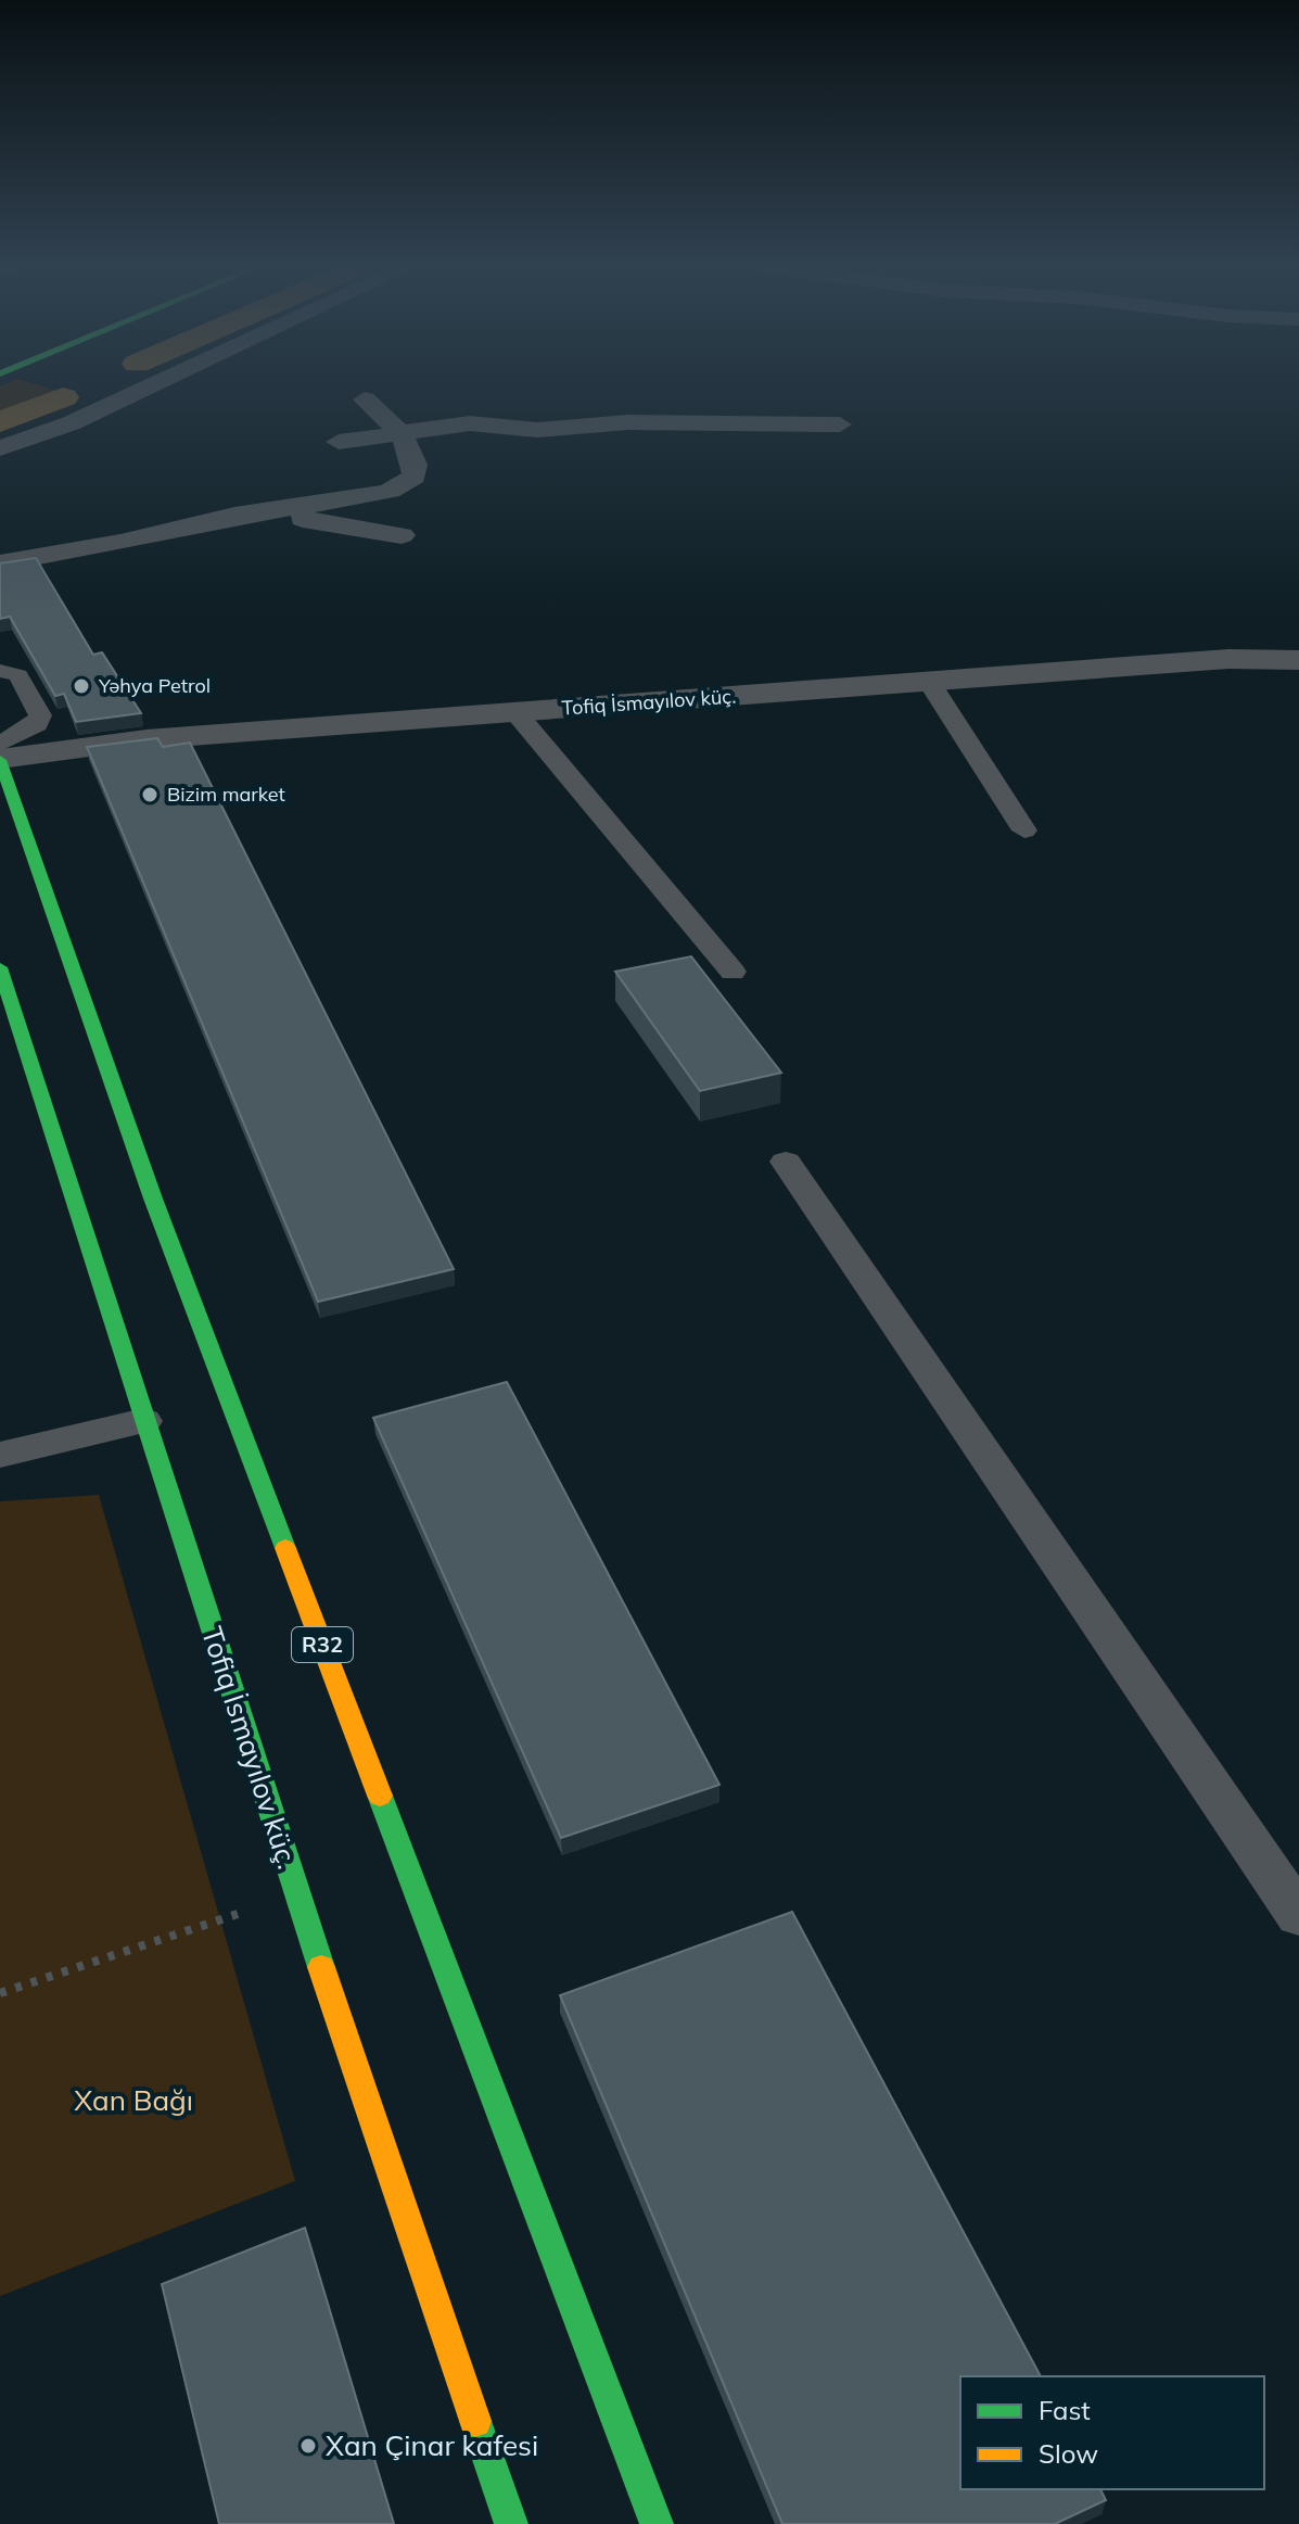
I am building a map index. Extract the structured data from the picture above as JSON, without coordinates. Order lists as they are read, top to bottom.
{
  "streets": {
    "main road": ["Tofiq İsmayılov küç.", "R32"]
  },
  "crossings": [
    ["Tofiq İsmayılov küç.", "R32"]
  ],
  "parks": ["Xan Bağı"],
  "places": ["Yəhya Petrol", "Bizim market", "Xan Çinar kafesi"],
  "legend": ["Fast", "Slow"]
}
